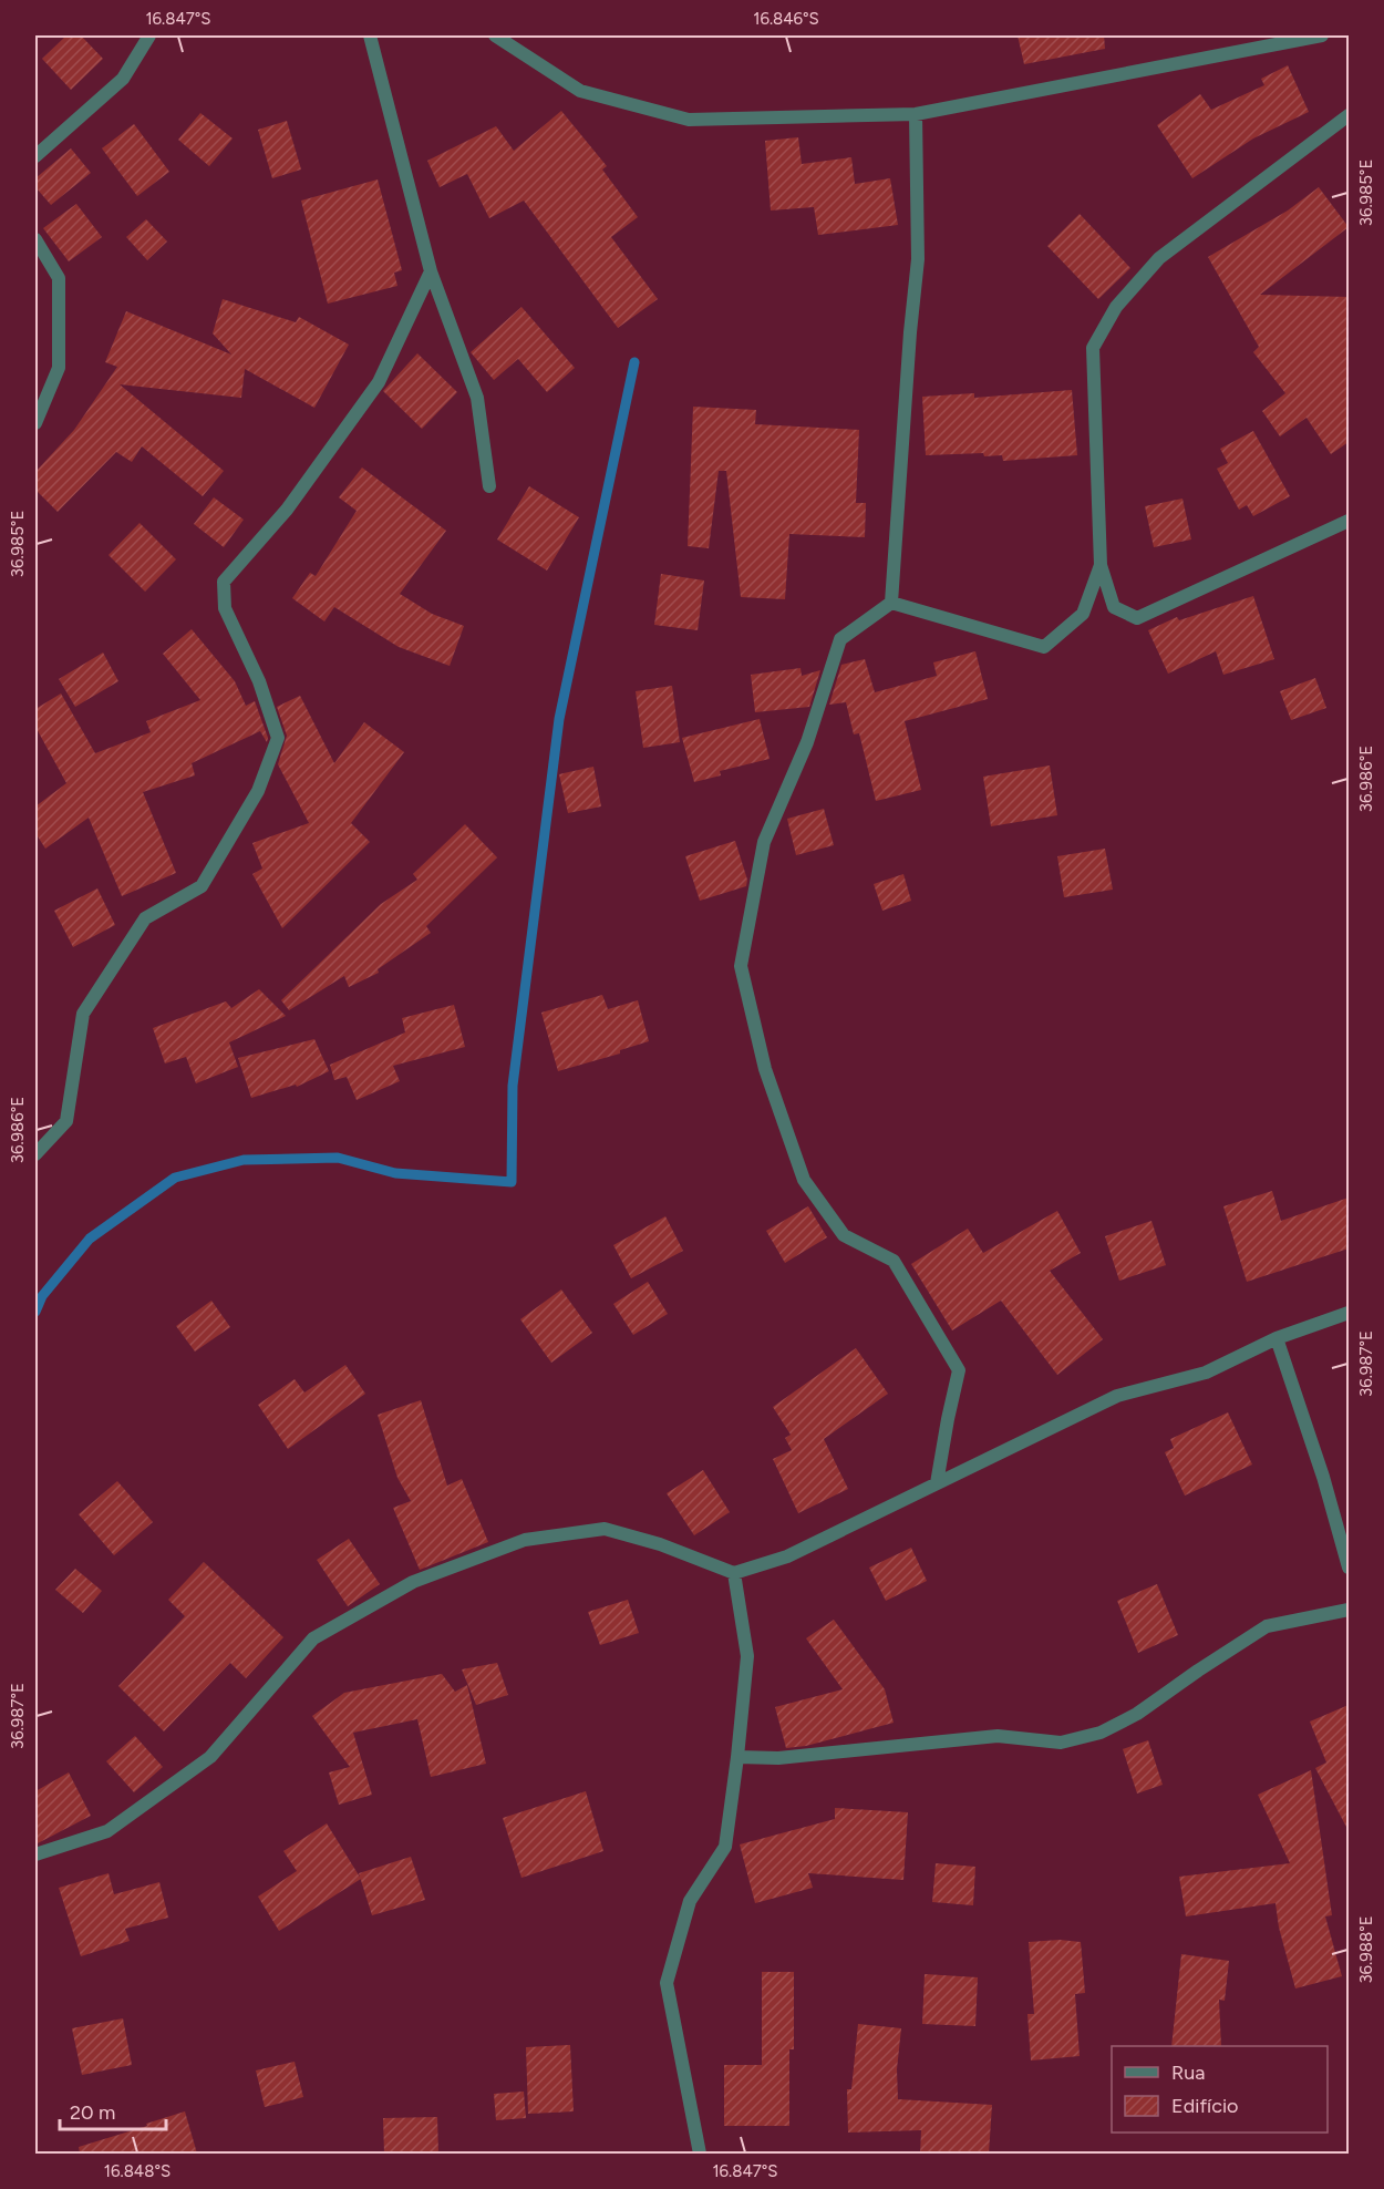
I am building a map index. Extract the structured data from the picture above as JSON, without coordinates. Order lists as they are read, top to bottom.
{
  "legend": ["Rua", "Edifício"],
  "scale_bar": "20 m",
  "coordinates": [
    "16.847°S",
    "16.846°S",
    "36.985°E",
    "36.986°E",
    "36.987°E",
    "36.988°E",
    "16.848°S"
  ]
}
